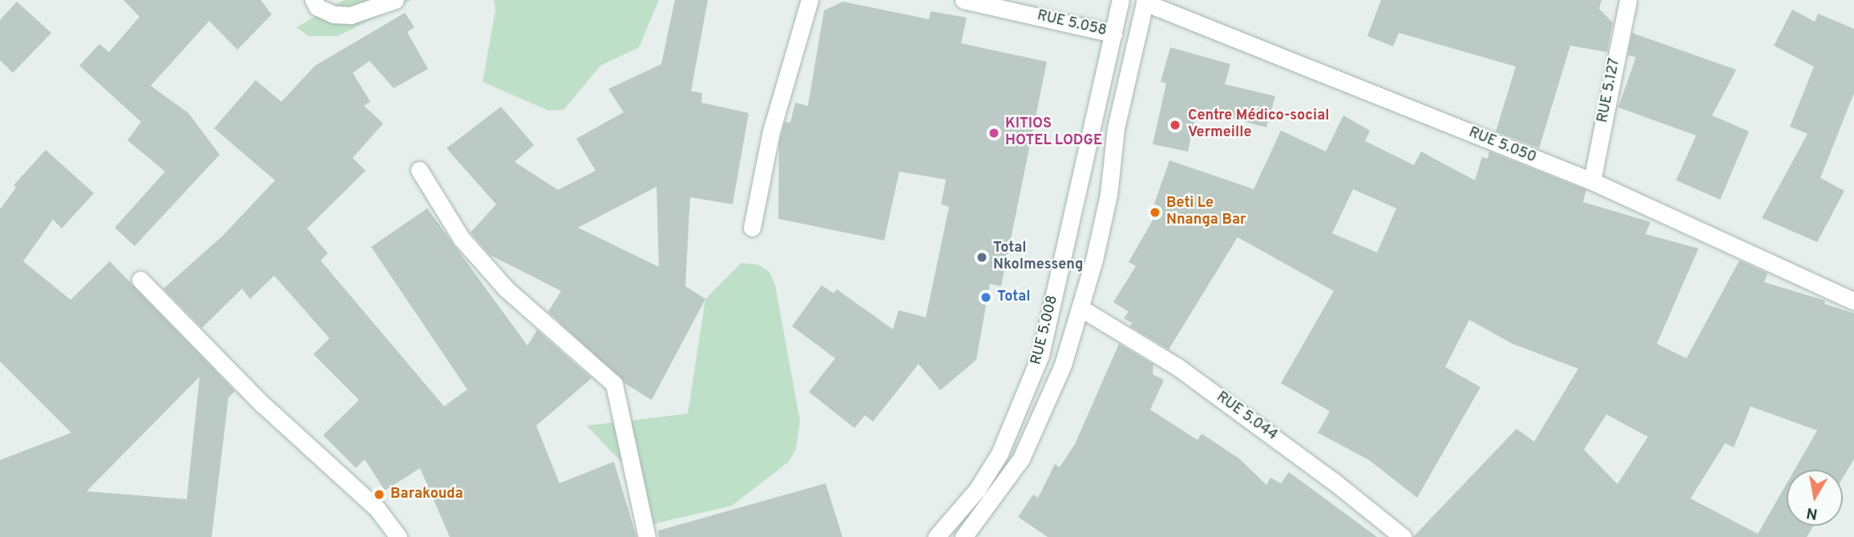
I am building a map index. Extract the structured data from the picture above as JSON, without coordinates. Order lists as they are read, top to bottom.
{
  "streets": {
    "street": [
      "RUE 5.058",
      "RUE 5.127",
      "RUE 5.050",
      "RUE 5.008",
      "RUE 5.044"
    ]
  },
  "crossings": [
    ["RUE 5.058", "RUE 5.008"],
    ["RUE 5.127", "RUE 5.050"],
    ["RUE 5.050", "RUE 5.008"],
    ["RUE 5.008", "RUE 5.044"]
  ],
  "places": [
    "Centre Médico-social Vermeille",
    "KITIOS HOTEL LODGE",
    "Beti Le Nnanga Bar",
    "Total Nkolmesseng",
    "Total",
    "Barakouda"
  ],
  "north": "bottom"
}
